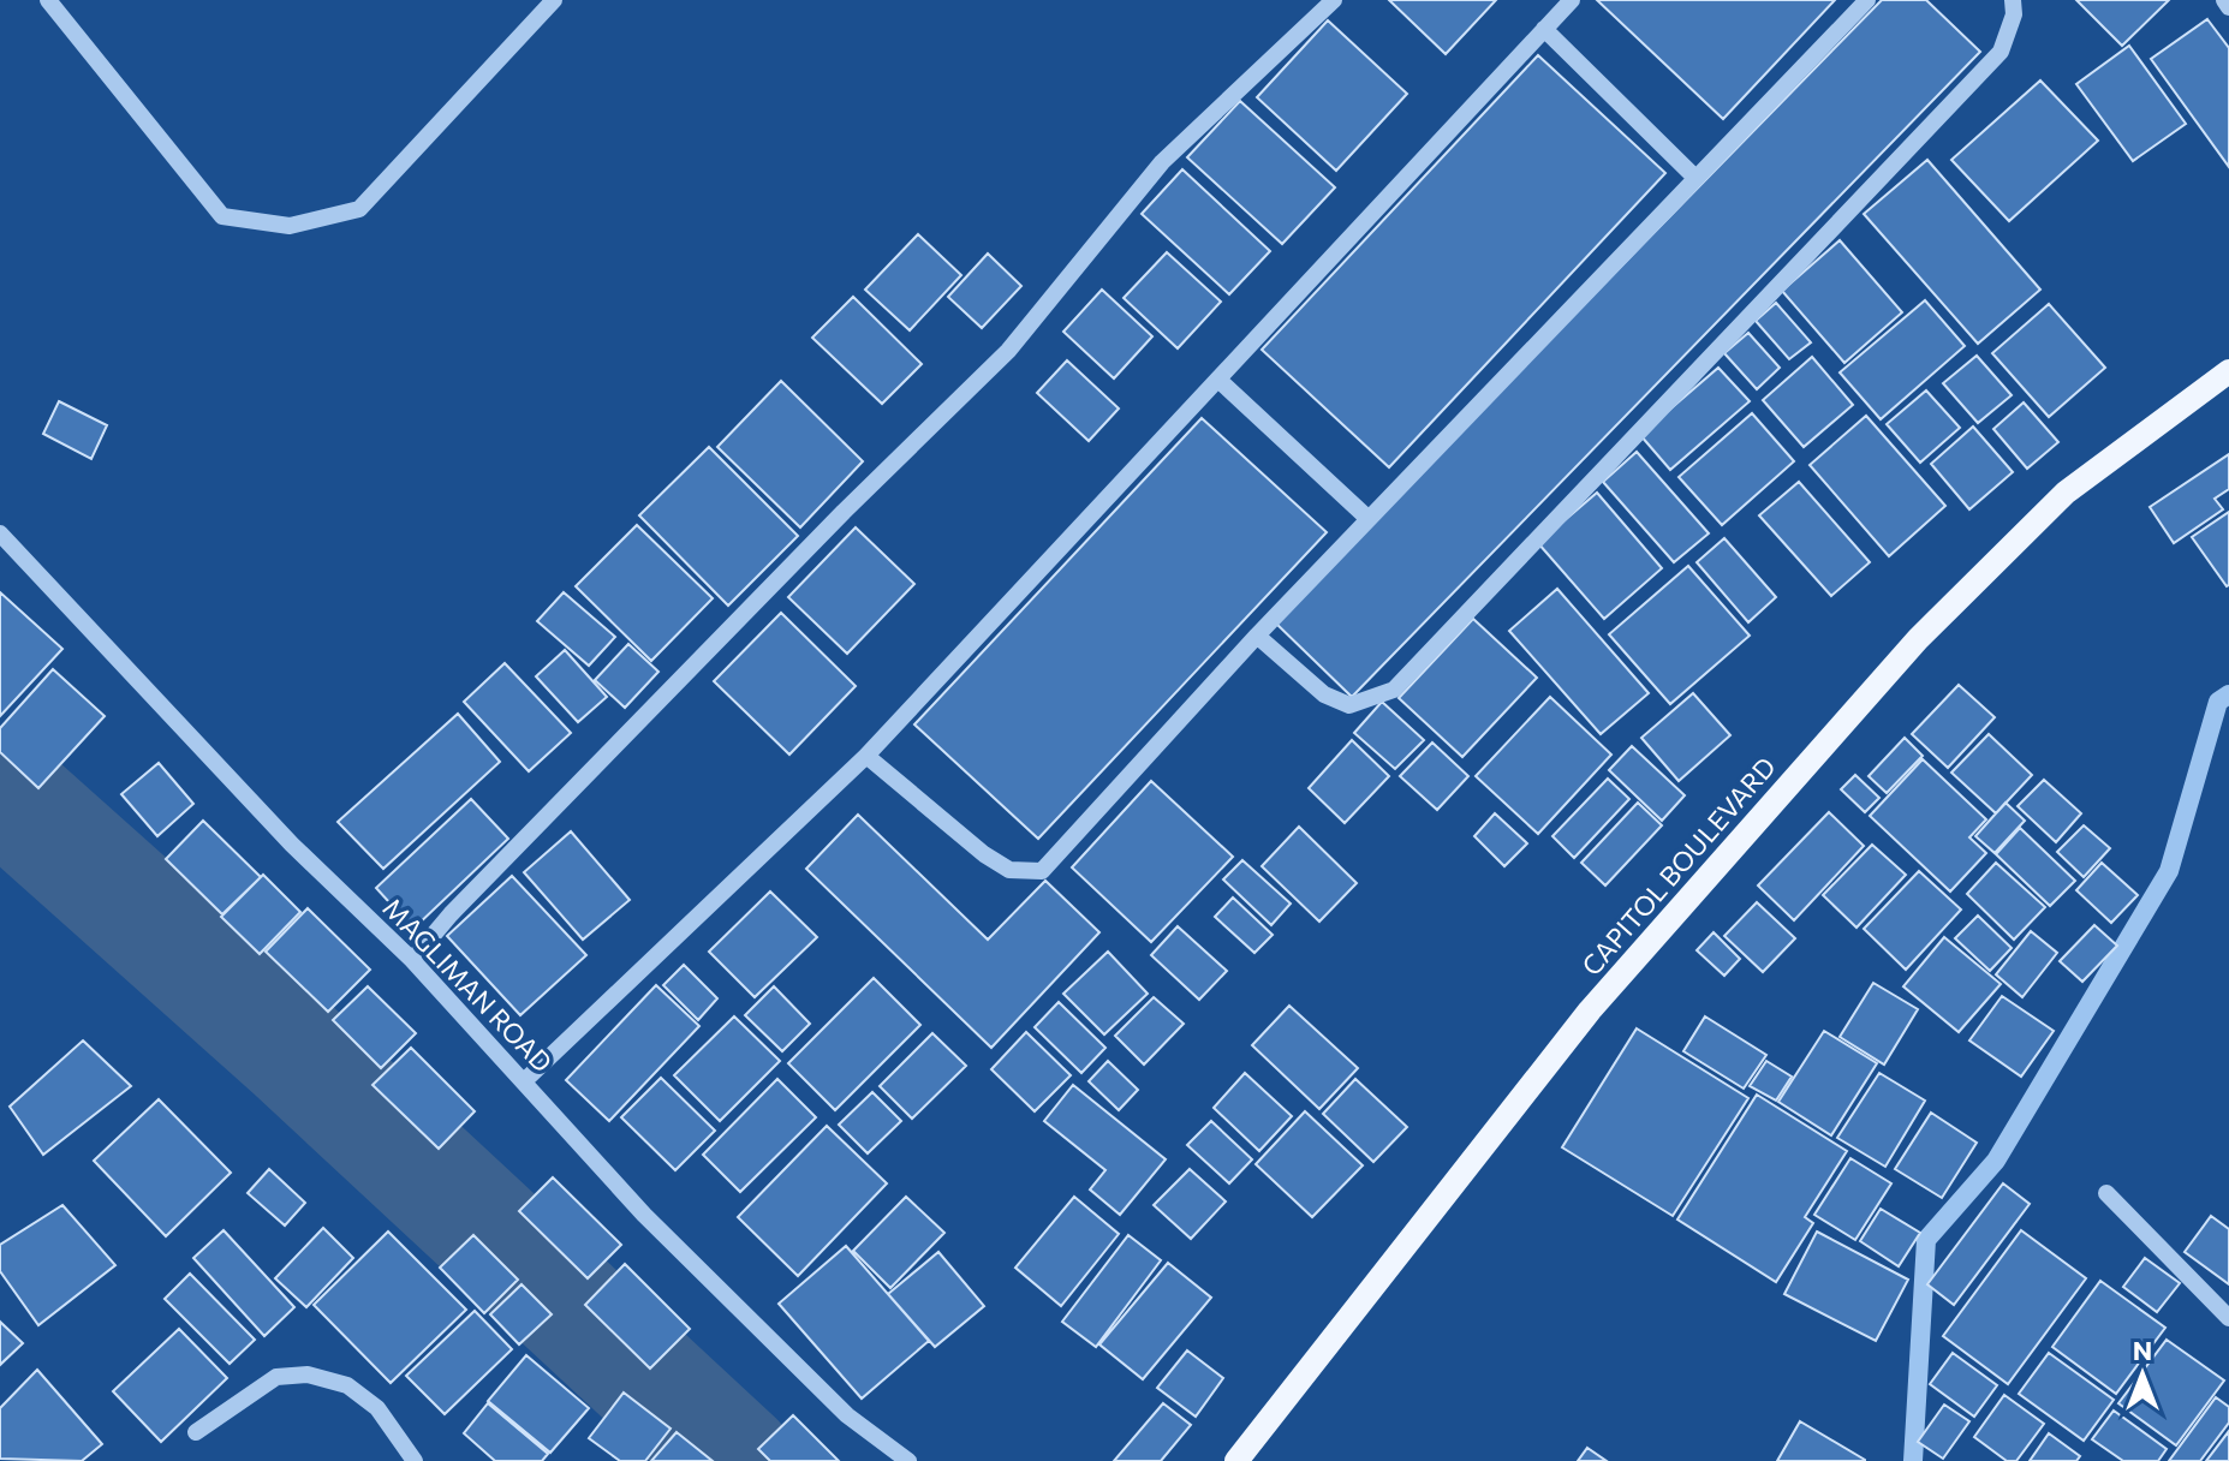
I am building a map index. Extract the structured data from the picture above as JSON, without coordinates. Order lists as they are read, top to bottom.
{
  "streets": {
    "main road": ["CAPITOL BOULEVARD"],
    "street": ["MAGLIMAN ROAD"]
  },
  "north": "top"
}
